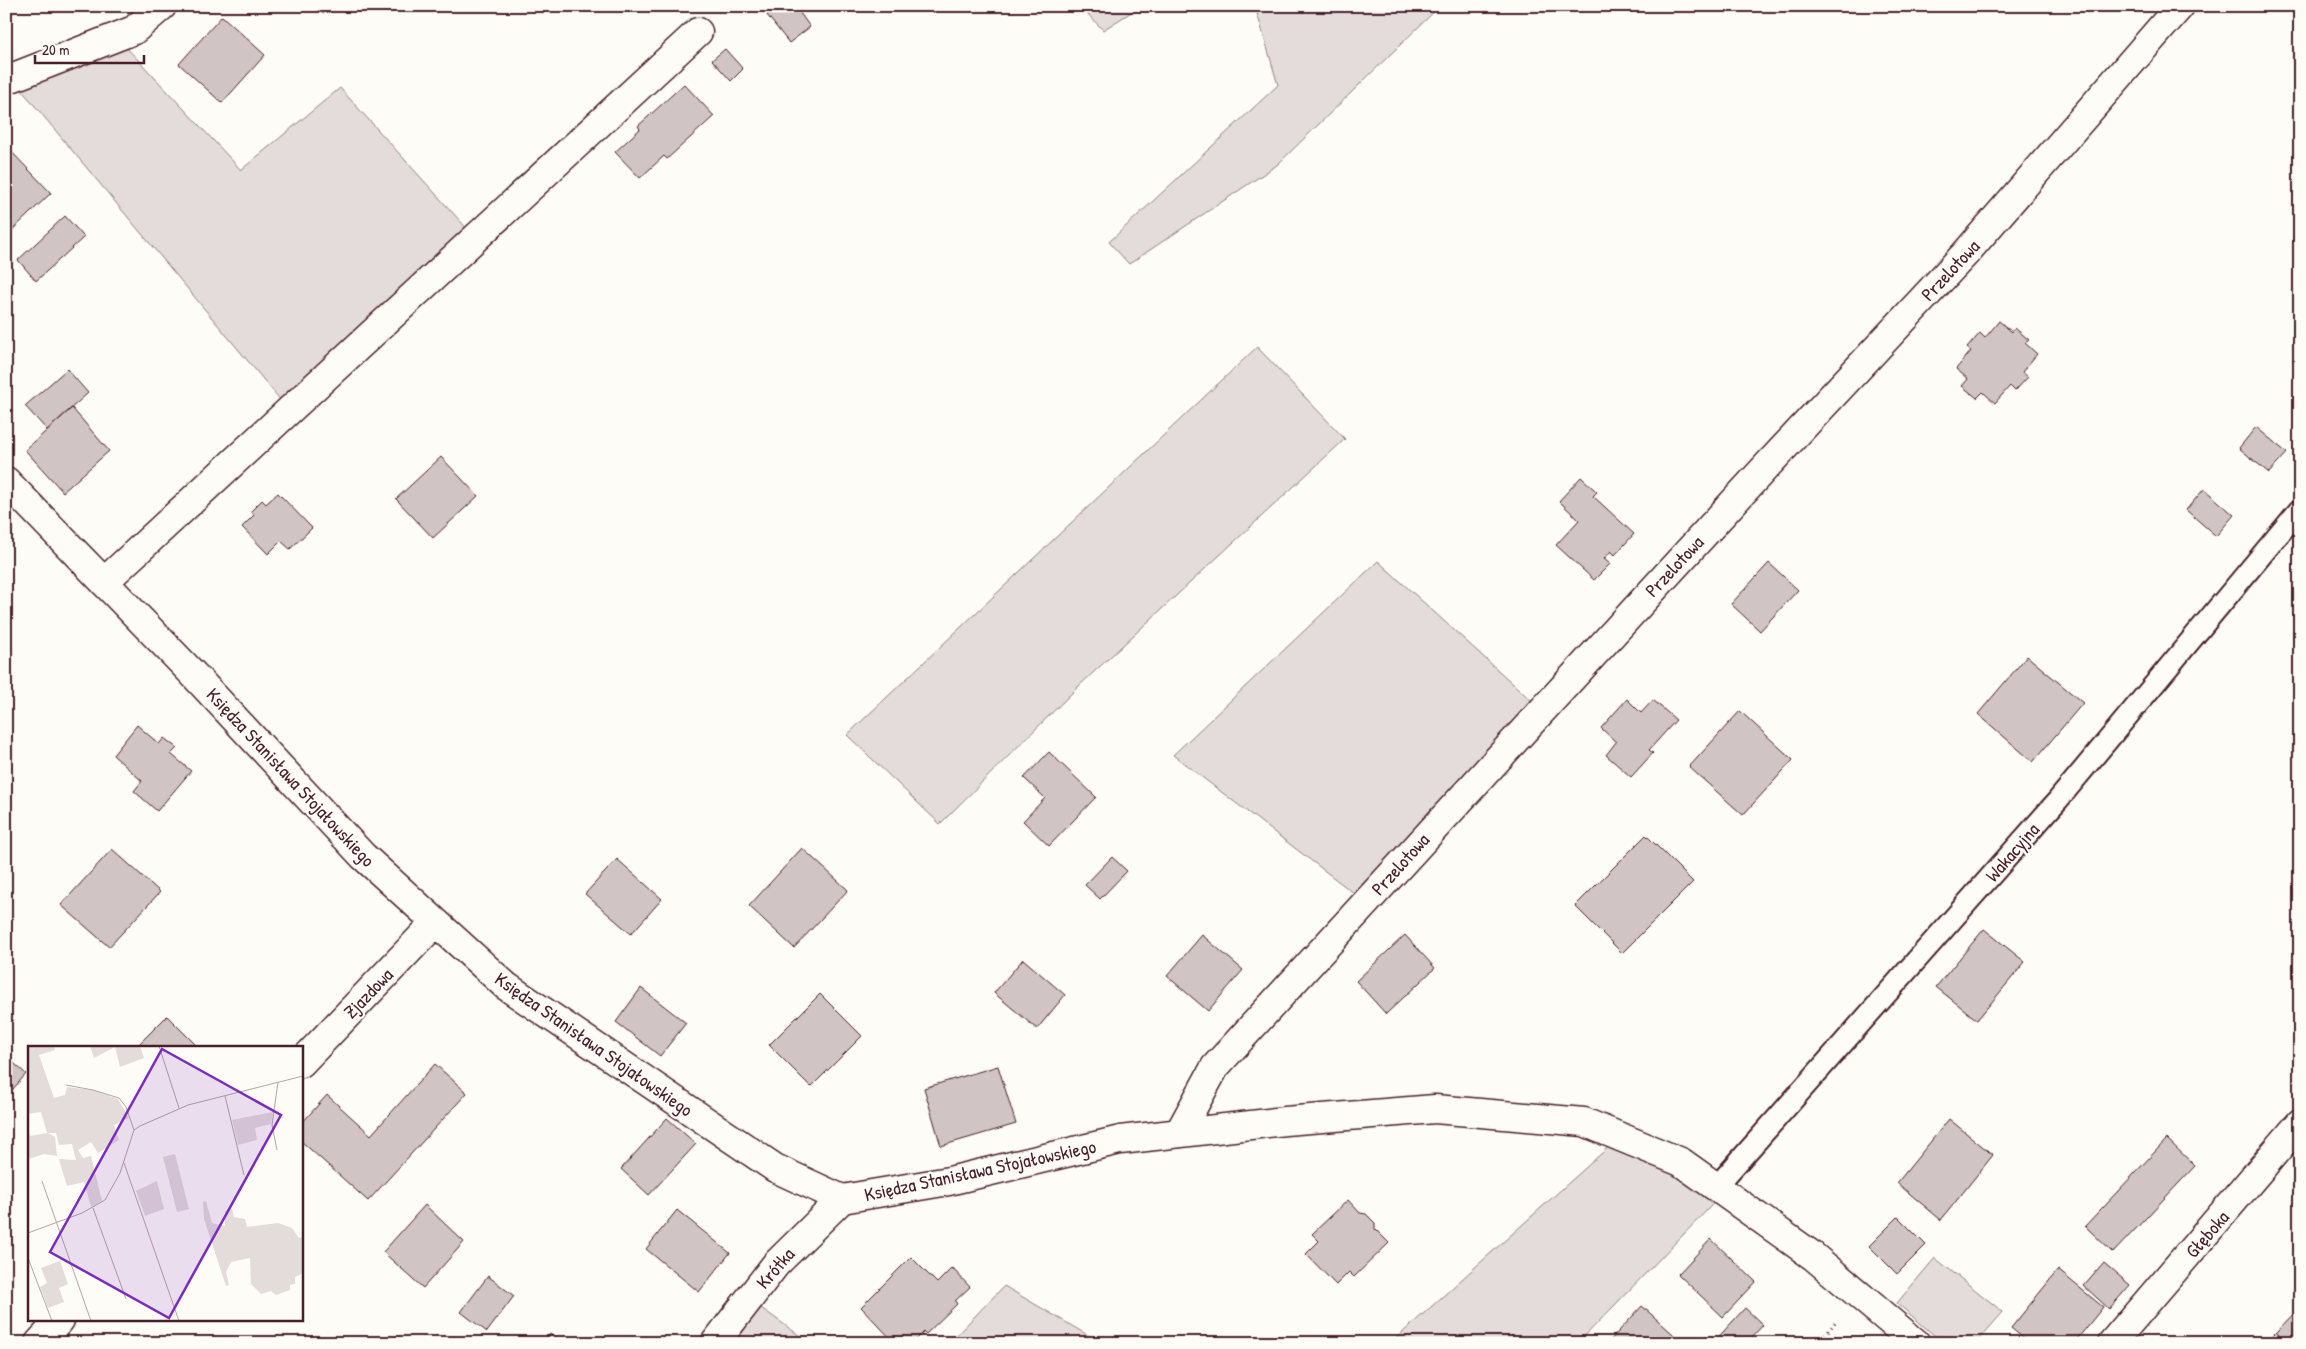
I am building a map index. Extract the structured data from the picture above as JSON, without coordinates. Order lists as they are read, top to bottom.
{
  "streets": {
    "street": [
      "Przelotowa",
      "Księdza Stanisława Stojałowskiego",
      "Zjazdowa",
      "Głęboka",
      "Krótka"
    ],
    "lane": ["Wakacyjna"]
  },
  "crossings": [
    ["Przelotowa", "Księdza Stanisława Stojałowskiego"],
    ["Księdza Stanisława Stojałowskiego", "Wakacyjna"],
    ["Księdza Stanisława Stojałowskiego", "Zjazdowa"],
    ["Księdza Stanisława Stojałowskiego", "Krótka"]
  ],
  "scale_bar": "20 m"
}
